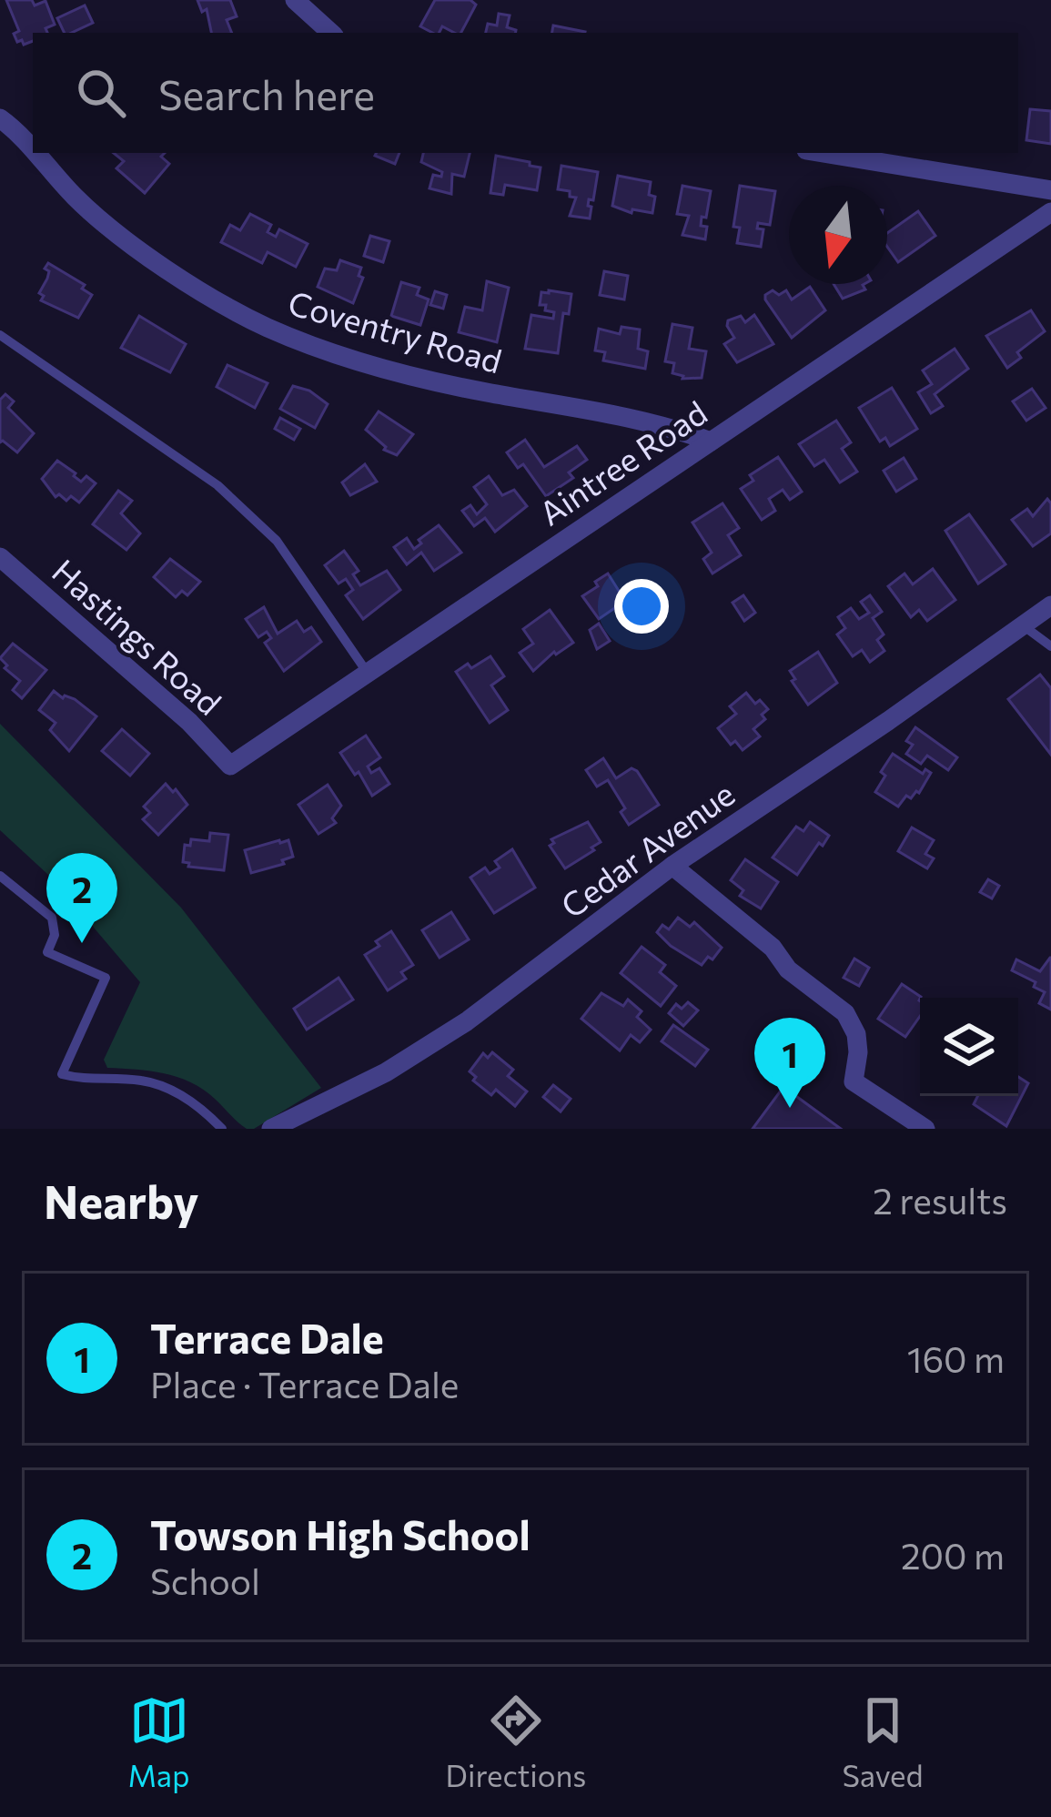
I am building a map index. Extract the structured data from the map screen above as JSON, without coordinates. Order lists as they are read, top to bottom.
{
  "streets": {
    "street": [
      "Coventry Road",
      "Aintree Road",
      "Hastings Road",
      "Cedar Avenue"
    ]
  },
  "crossings": [
    ["Coventry Road", "Aintree Road"],
    ["Aintree Road", "Hastings Road"]
  ],
  "north": "bottom",
  "page": {
    "search": "Search here",
    "pins": ["2", "1"],
    "heading": ["Nearby", "2 results"],
    "list": [
      {
        "mark": "1",
        "name": "Terrace Dale",
        "note": "Place · Terrace Dale",
        "value": "160 m"
      },
      {
        "mark": "2",
        "name": "Towson High School",
        "note": "School",
        "value": "200 m"
      }
    ],
    "nav": ["Map", "Directions", "Saved"]
  }
}
